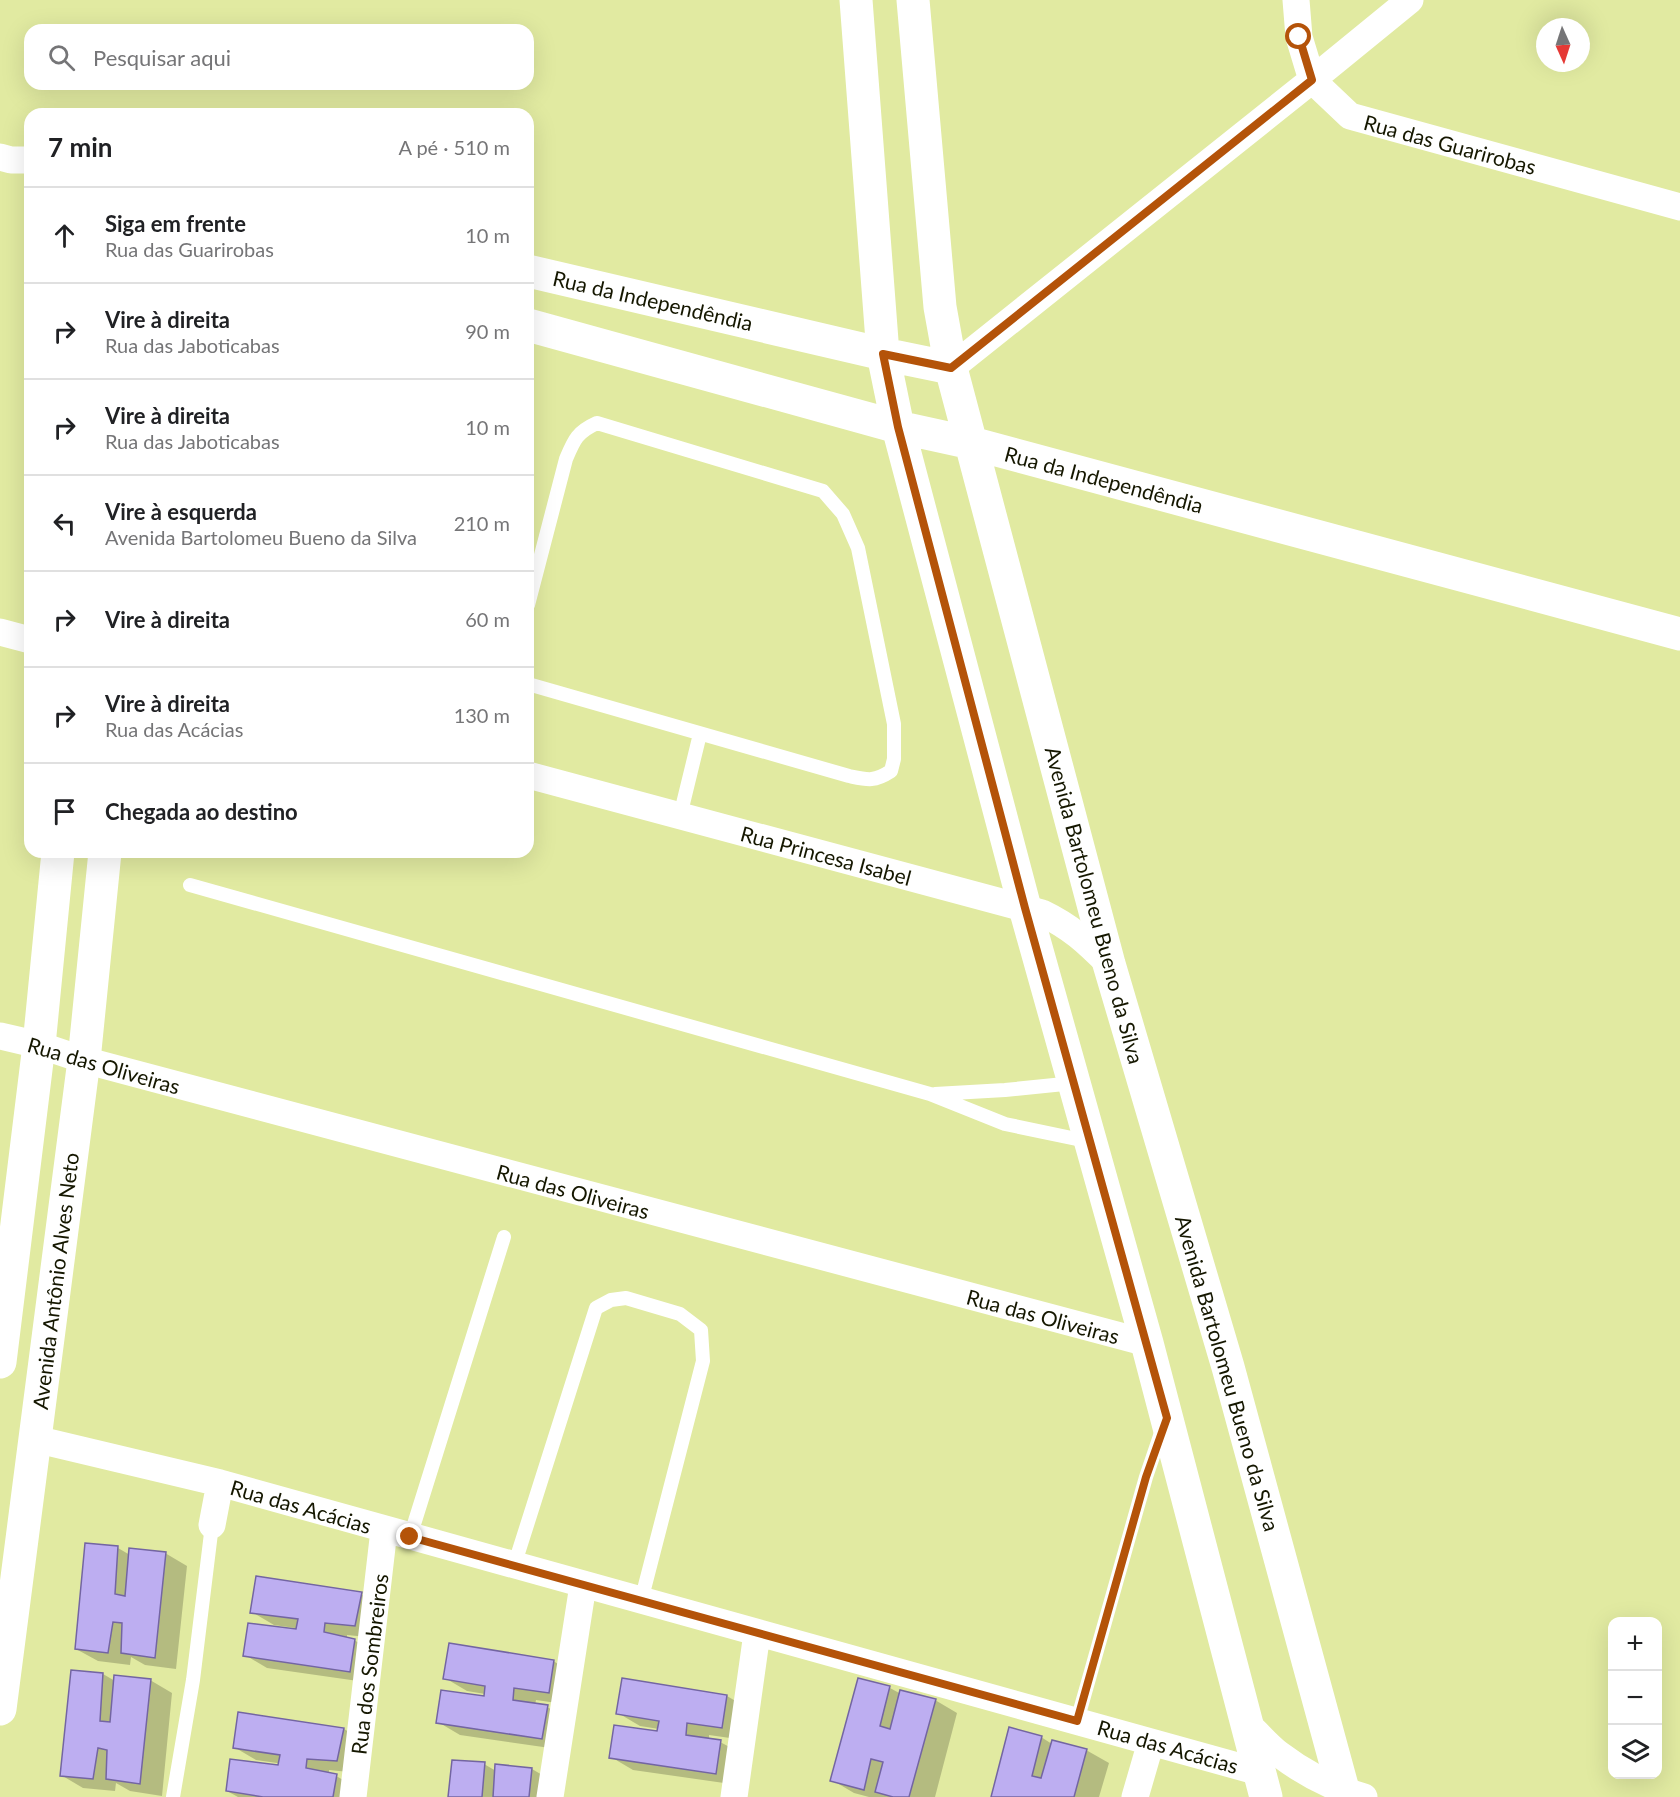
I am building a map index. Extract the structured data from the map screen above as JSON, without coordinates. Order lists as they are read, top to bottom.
{
  "streets": {
    "street": [
      "Rua das Guarirobas",
      "Rua da Independêndia",
      "Rua Princesa Isabel",
      "Avenida Bartolomeu Bueno da Silva",
      "Rua das Oliveiras",
      "Avenida Antônio Alves Neto",
      "Rua das Acácias",
      "Rua dos Sombreiros"
    ]
  },
  "crossings": [
    ["Rua da Independêndia", "Avenida Bartolomeu Bueno da Silva"],
    ["Rua Princesa Isabel", "Avenida Bartolomeu Bueno da Silva"],
    ["Avenida Bartolomeu Bueno da Silva", "Rua das Acácias"],
    ["Rua das Oliveiras", "Avenida Antônio Alves Neto"],
    ["Avenida Antônio Alves Neto", "Rua das Acácias"],
    ["Rua das Acácias", "Rua dos Sombreiros"]
  ],
  "north": "bottom",
  "page": {
    "search": "Pesquisar aqui",
    "heading": ["7 min", "A pé · 510 m"],
    "list": [
      ["Siga em frente", "Rua das Guarirobas", "10 m"],
      ["Vire à direita", "Rua das Jaboticabas", "90 m"],
      ["Vire à direita", "Rua das Jaboticabas", "10 m"],
      ["Vire à esquerda", "Avenida Bartolomeu Bueno da Silva", "210 m"],
      ["Vire à direita", "60 m"],
      ["Vire à direita", "Rua das Acácias", "130 m"],
      "Chegada ao destino"
    ],
    "map_buttons": ["+", "−"]
  }
}
